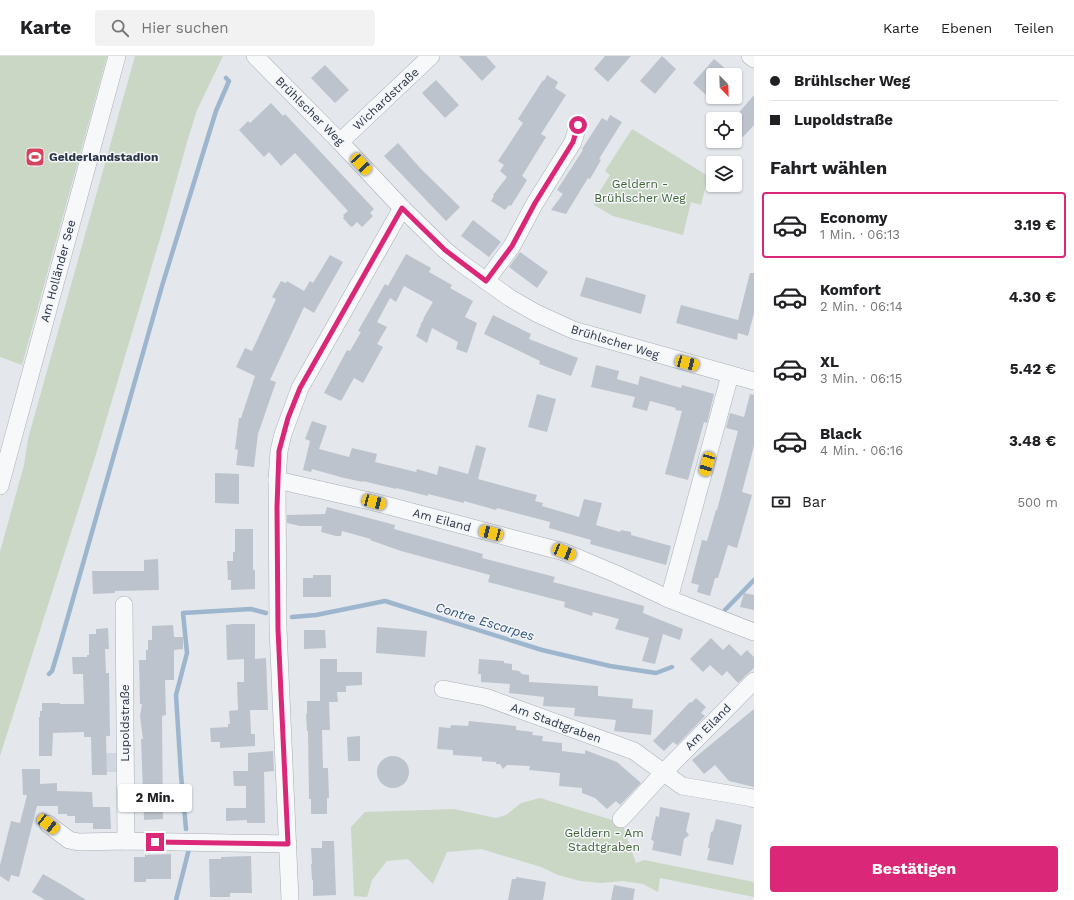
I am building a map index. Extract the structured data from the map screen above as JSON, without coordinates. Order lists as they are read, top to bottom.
{
  "streets": {
    "street": [
      "Wichardstraße",
      "Brühlscher Weg",
      "Am Holländer See",
      "Am Eiland",
      "Lupoldstraße",
      "Am Stadtgraben"
    ]
  },
  "crossings": [
    ["Wichardstraße", "Brühlscher Weg"],
    ["Am Eiland", "Am Stadtgraben"]
  ],
  "water": ["Contre Escarpes"],
  "parks": ["Geldern - Brühlscher Weg", "Geldern - Am Stadtgraben"],
  "places": {
    "sports": ["Gelderlandstadion"]
  },
  "north": "bottom right",
  "page": {
    "header": "Karte",
    "search": "Hier suchen",
    "nav": ["Karte", "Ebenen", "Teilen"],
    "banner": ["Brühlscher Weg", "Lupoldstraße"],
    "heading": "Fahrt wählen",
    "list": [
      {
        "name": "Economy",
        "note": "1 Min. · 06:13",
        "value": "3.19 €"
      },
      {
        "name": "Komfort",
        "note": "2 Min. · 06:14",
        "value": "4.30 €"
      },
      {
        "name": "XL",
        "note": "3 Min. · 06:15",
        "value": "5.42 €"
      },
      {
        "name": "Black",
        "note": "4 Min. · 06:16",
        "value": "3.48 €"
      }
    ],
    "pay": ["Bar", "500 m"],
    "bubble": "2 Min.",
    "buttons": "Bestätigen"
  }
}
